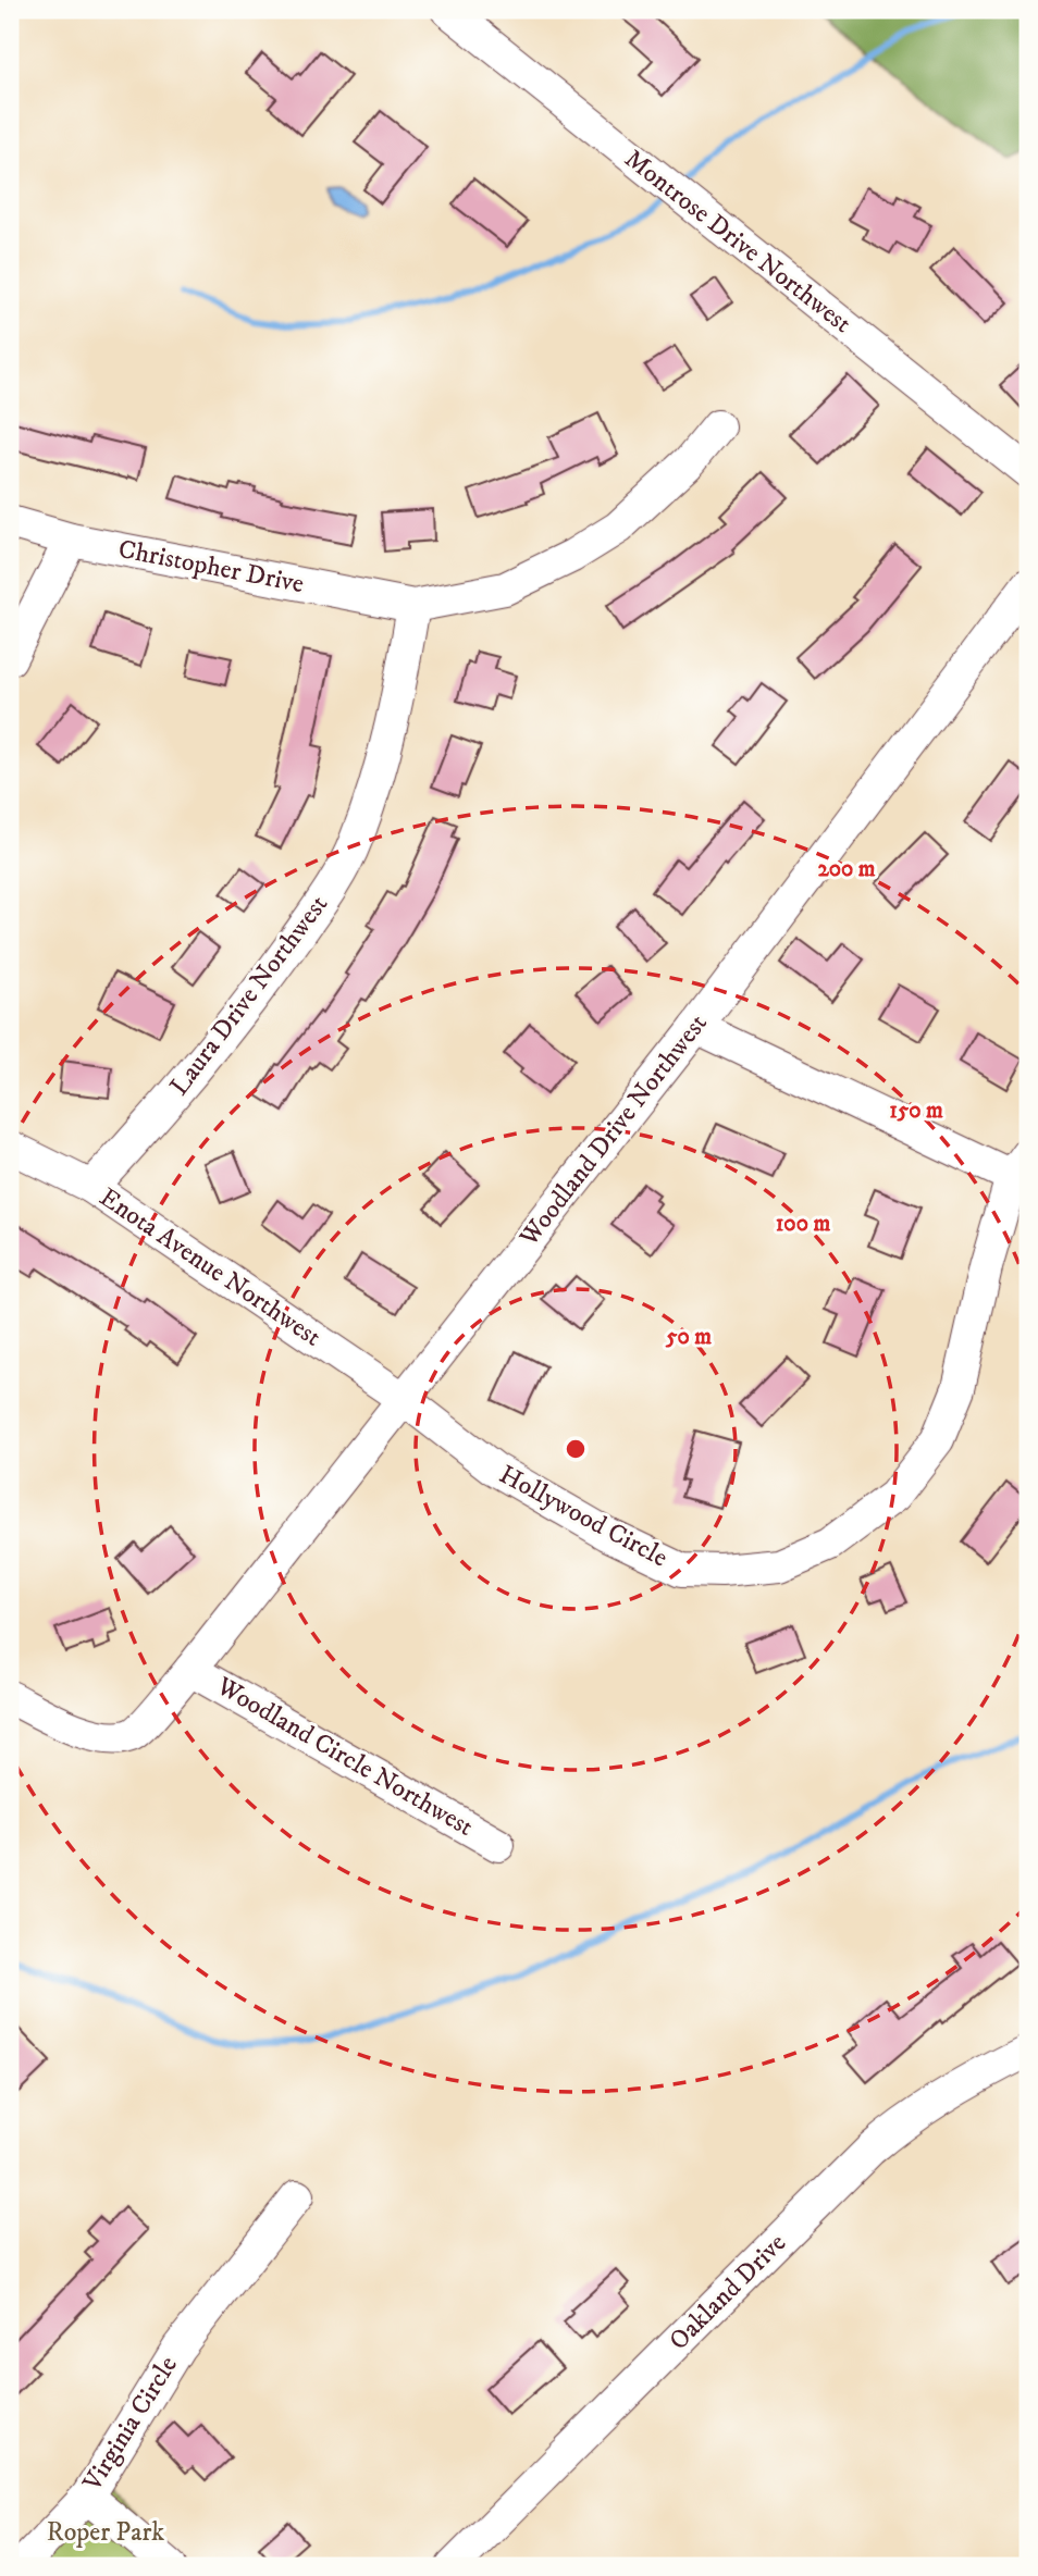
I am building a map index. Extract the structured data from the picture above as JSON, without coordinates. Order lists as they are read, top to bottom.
{
  "streets": {
    "street": [
      "Montrose Drive Northwest",
      "Christopher Drive",
      "Laura Drive Northwest",
      "Woodland Drive Northwest",
      "Enota Avenue Northwest",
      "Hollywood Circle",
      "Woodland Circle Northwest",
      "Oakland Drive",
      "Virginia Circle"
    ]
  },
  "crossings": [
    ["Christopher Drive", "Laura Drive Northwest"],
    ["Laura Drive Northwest", "Enota Avenue Northwest"],
    ["Woodland Drive Northwest", "Enota Avenue Northwest"],
    ["Woodland Drive Northwest", "Hollywood Circle"],
    ["Woodland Drive Northwest", "Woodland Circle Northwest"],
    ["Enota Avenue Northwest", "Hollywood Circle"]
  ],
  "parks": ["Roper Park"],
  "rings": [
    "200 m",
    "150 m",
    "100 m",
    "50 m"
  ]
}
